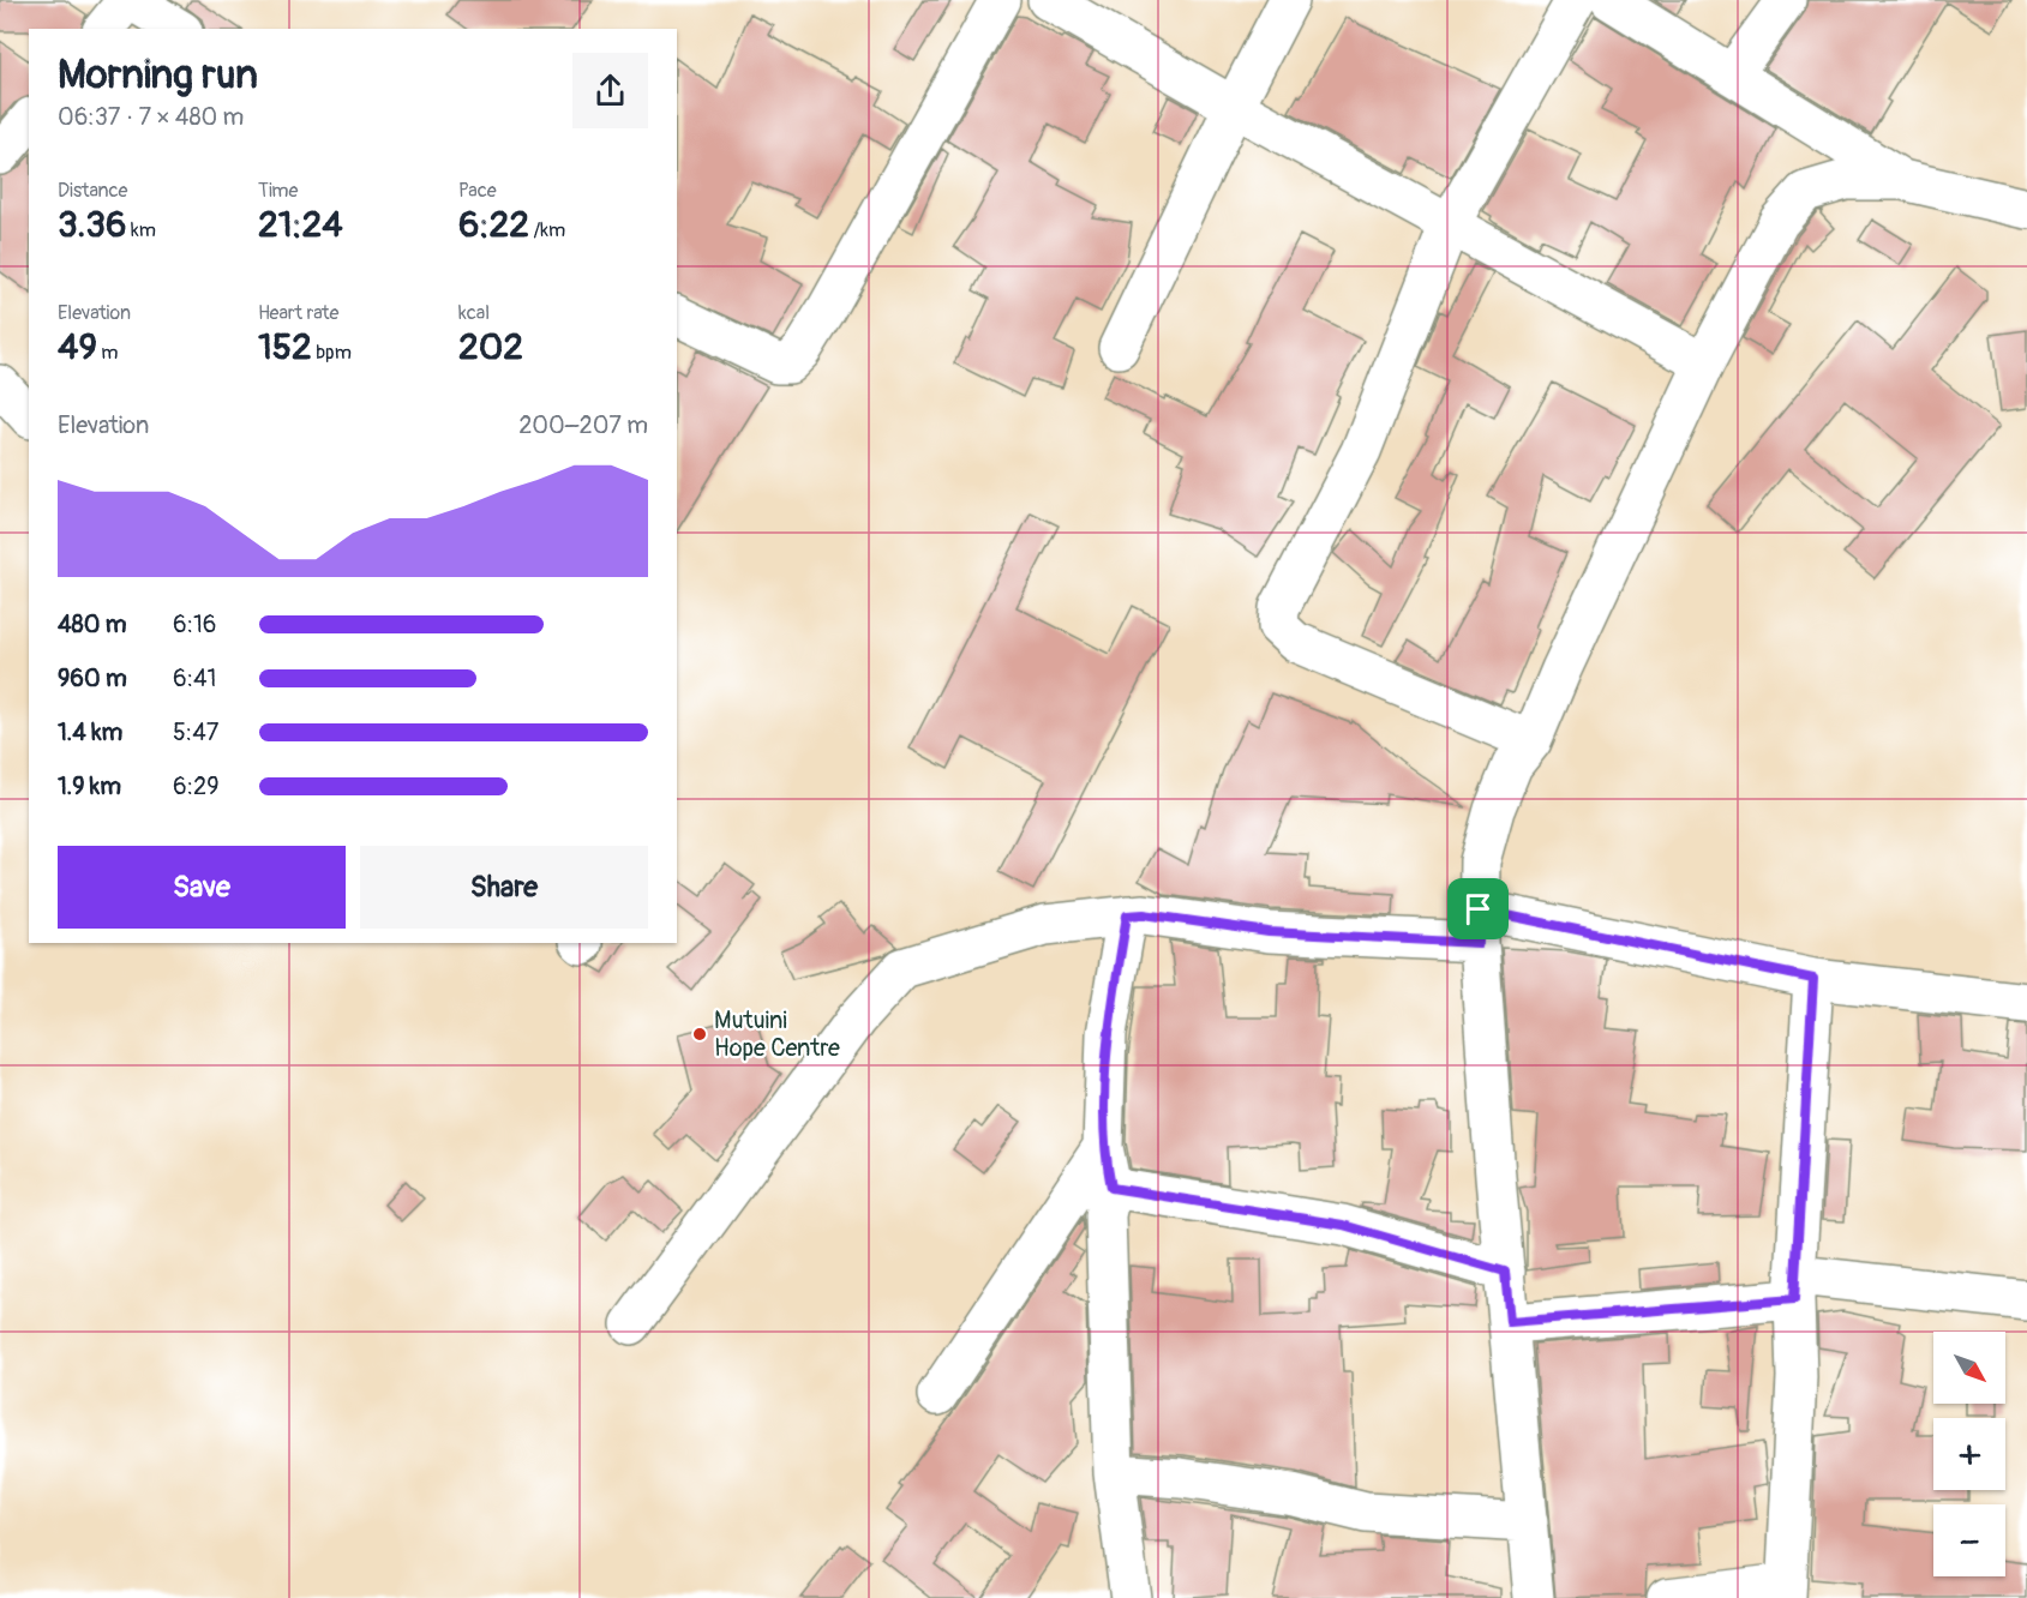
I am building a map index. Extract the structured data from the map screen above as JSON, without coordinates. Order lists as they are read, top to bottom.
{
  "places": ["Mutuini Hope Centre"],
  "north": "bottom right",
  "page": {
    "heading": ["Morning run", "06:37 · 7 × 480 m"],
    "stats": [
      ["Distance", "3.36 km"],
      ["Time", "21:24"],
      ["Pace", "6:22 /km"],
      ["Elevation", "49 m"],
      ["Heart rate", "152 bpm"],
      ["kcal", "202"]
    ],
    "chart": ["Elevation", "200–207 m"],
    "list": [
      {
        "name": "480 m",
        "note": "6:16"
      },
      {
        "name": "960 m",
        "note": "6:41"
      },
      {
        "name": "1.4 km",
        "note": "5:47"
      },
      {
        "name": "1.9 km",
        "note": "6:29"
      }
    ],
    "buttons": ["Save", "Share"],
    "map_buttons": ["+", "−"]
  }
}
